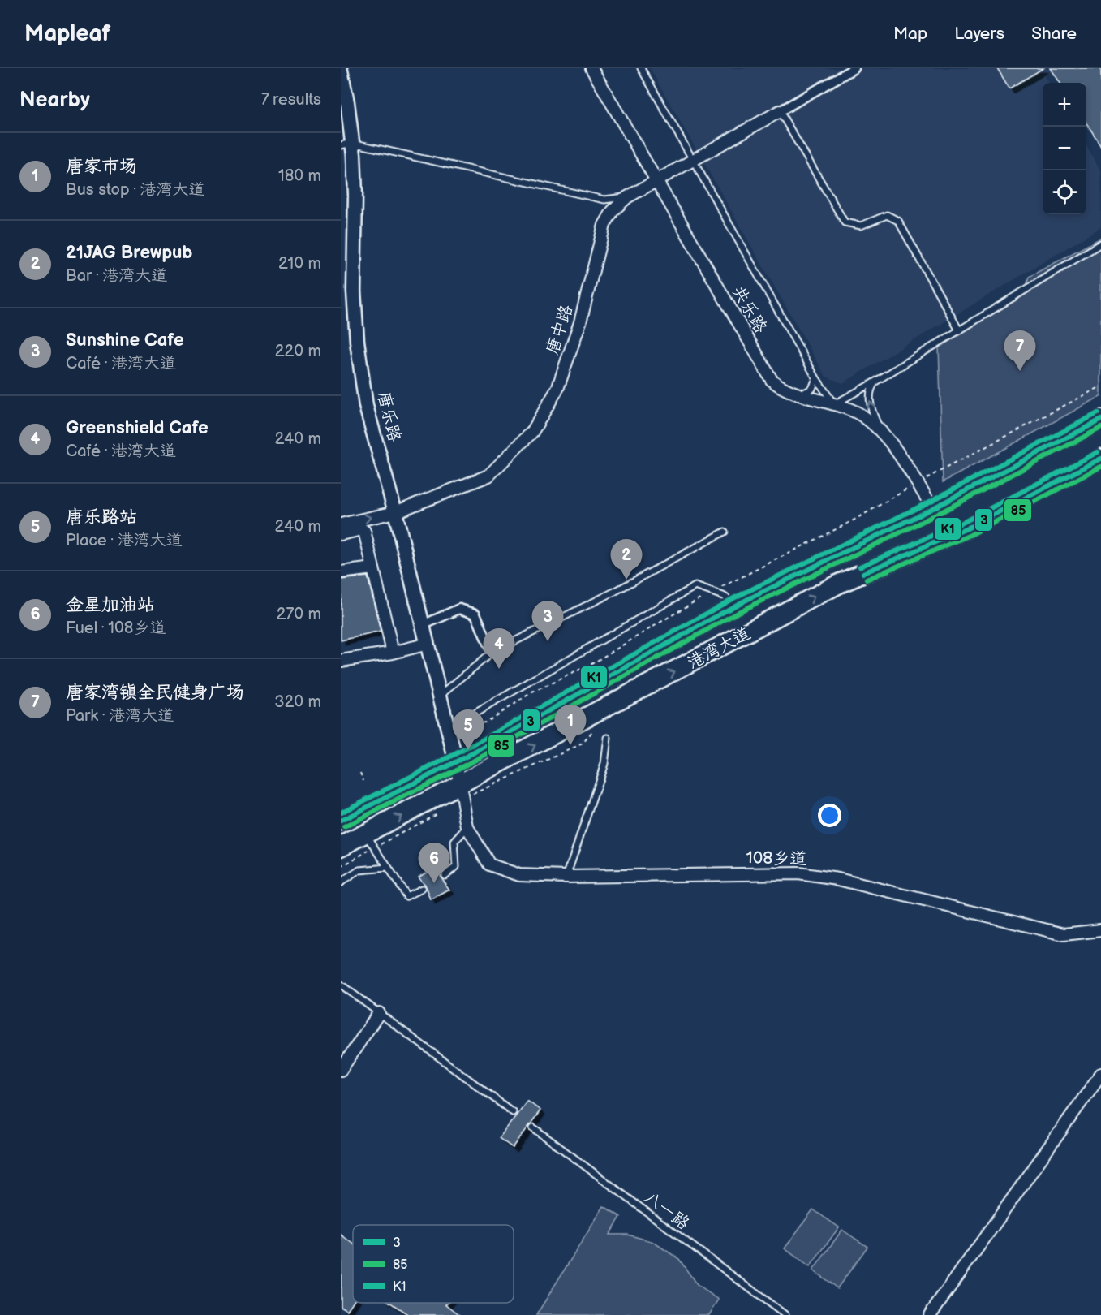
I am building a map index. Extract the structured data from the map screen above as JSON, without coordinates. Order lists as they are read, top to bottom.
{
  "streets": {
    "highway": ["港湾大道"],
    "street": [
      "共乐路",
      "唐中路",
      "唐乐路",
      "108乡道"
    ],
    "lane": ["八一路"]
  },
  "crossings": [
    ["共乐路", "唐中路"],
    ["共乐路", "港湾大道"],
    ["唐中路", "唐乐路"],
    ["唐乐路", "港湾大道"]
  ],
  "lines": ["transit line K1", "transit line 3", "transit line 85"],
  "legend": ["3", "85", "K1"],
  "page": {
    "header": "Mapleaf",
    "nav": ["Map", "Layers", "Share"],
    "heading": ["Nearby", "7 results"],
    "map_buttons": ["+", "−"],
    "list": [
      {
        "mark": "1",
        "name": "唐家市场",
        "note": "Bus stop · 港湾大道",
        "value": "180 m"
      },
      {
        "mark": "2",
        "name": "21JAG Brewpub",
        "note": "Bar · 港湾大道",
        "value": "210 m"
      },
      {
        "mark": "3",
        "name": "Sunshine Cafe",
        "note": "Café · 港湾大道",
        "value": "220 m"
      },
      {
        "mark": "4",
        "name": "Greenshield Cafe",
        "note": "Café · 港湾大道",
        "value": "240 m"
      },
      {
        "mark": "5",
        "name": "唐乐路站",
        "note": "Place · 港湾大道",
        "value": "240 m"
      },
      {
        "mark": "6",
        "name": "金星加油站",
        "note": "Fuel · 108乡道",
        "value": "270 m"
      },
      {
        "mark": "7",
        "name": "唐家湾镇全民健身广场",
        "note": "Park · 港湾大道",
        "value": "320 m"
      }
    ],
    "pins": [
      "7",
      "2",
      "3",
      "4",
      "1",
      "5",
      "6"
    ]
  }
}
